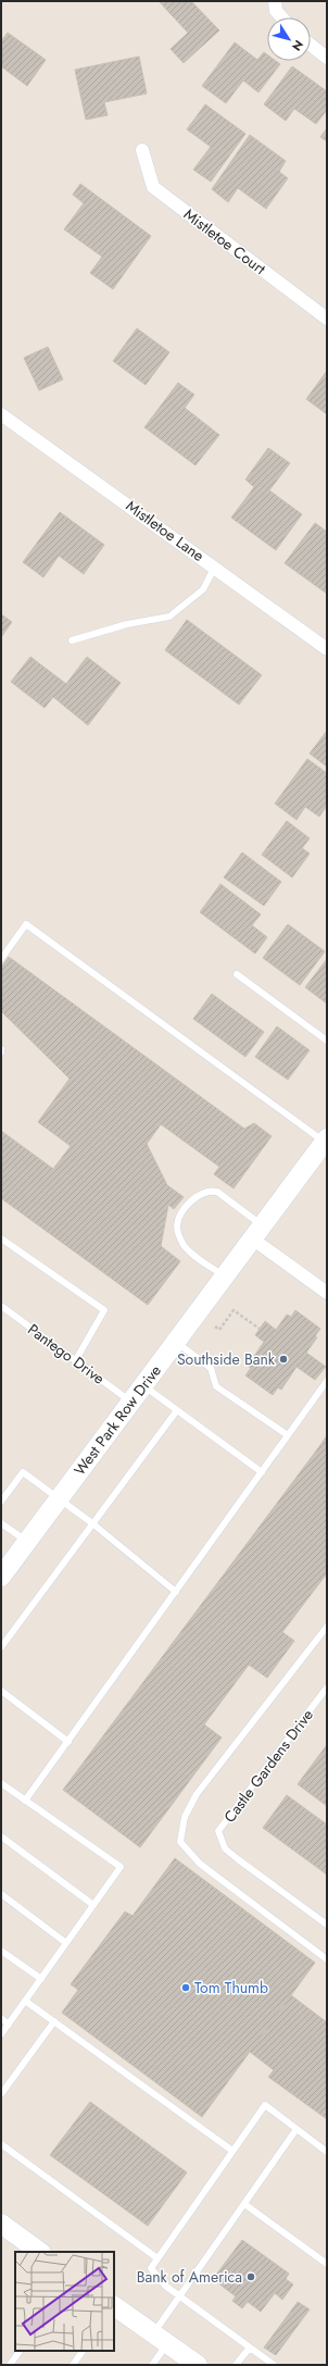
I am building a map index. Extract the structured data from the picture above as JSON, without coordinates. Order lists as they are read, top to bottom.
{
  "streets": {
    "main road": ["West Park Row Drive"],
    "street": ["Mistletoe Court", "Mistletoe Lane"],
    "lane": ["Pantego Drive", "Castle Gardens Drive"]
  },
  "crossings": [
    ["Pantego Drive", "West Park Row Drive"]
  ],
  "places": ["Southside Bank", "Tom Thumb", "Bank of America"],
  "north": "bottom right"
}
